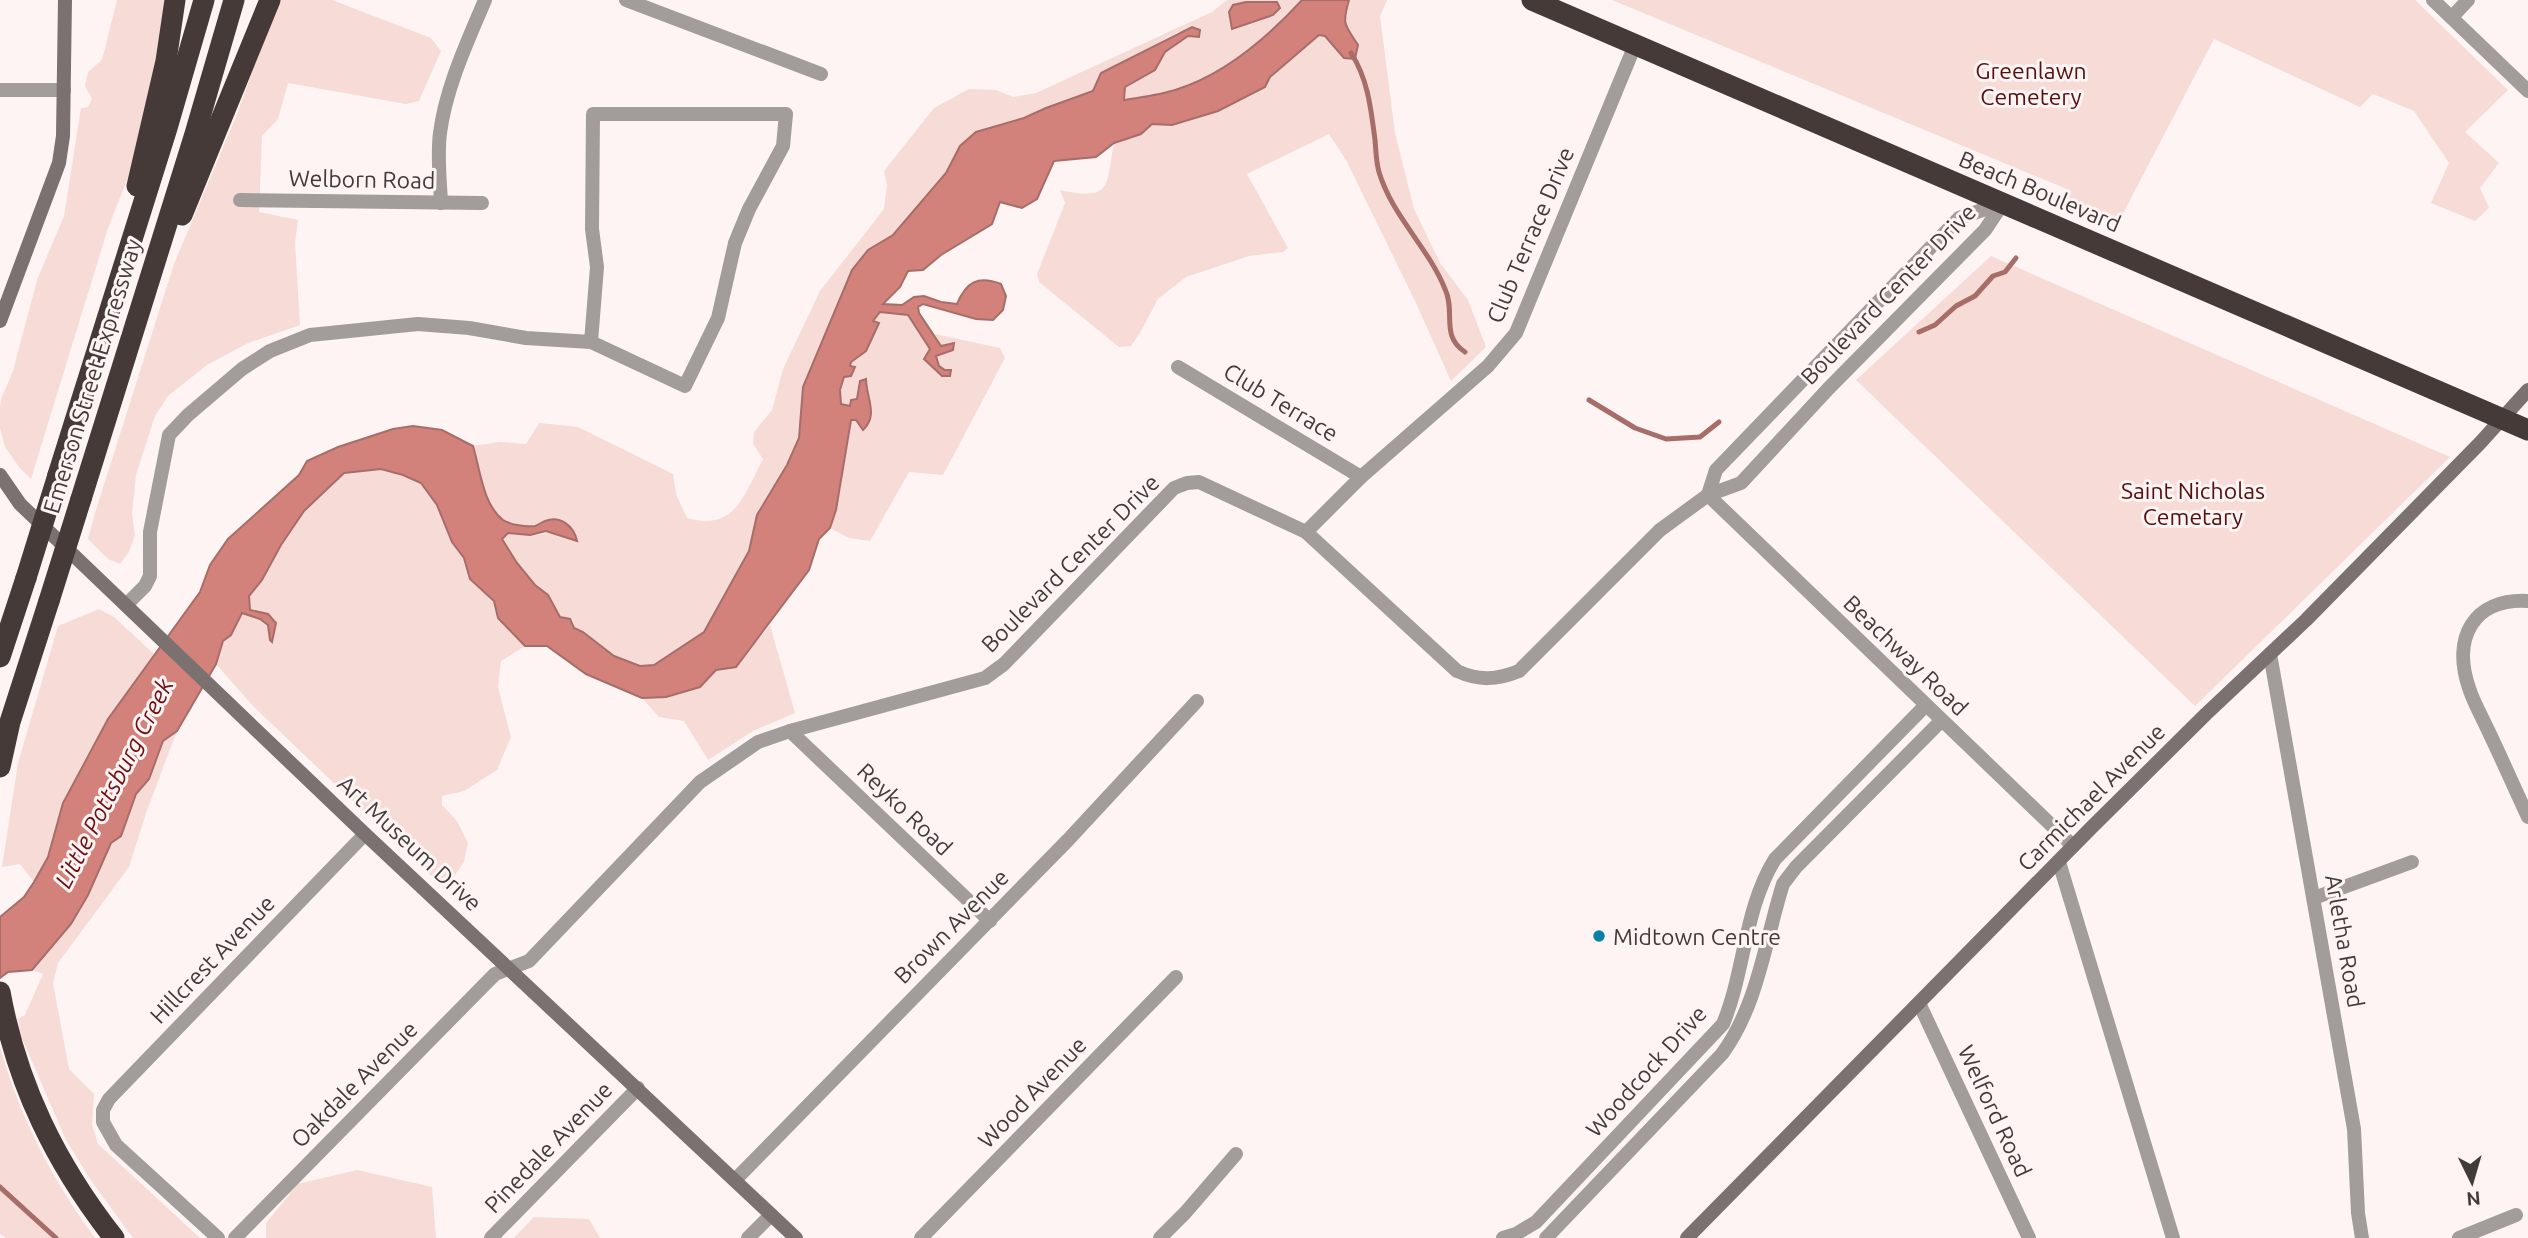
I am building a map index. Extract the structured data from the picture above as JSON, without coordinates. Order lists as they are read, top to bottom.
{
  "streets": {
    "highway": ["Beach Boulevard", "Emerson Street Expressway"],
    "street": [
      "Welborn Road",
      "Club Terrace Drive",
      "Boulevard Center Drive",
      "Club Terrace",
      "Beachway Road",
      "Carmichael Avenue",
      "Reyko Road",
      "Art Museum Drive",
      "Brown Avenue",
      "Arletha Road",
      "Hillcrest Avenue",
      "Woodcock Drive",
      "Oakdale Avenue",
      "Wood Avenue",
      "Welford Road",
      "Pinedale Avenue"
    ]
  },
  "crossings": [
    ["Beach Boulevard", "Club Terrace Drive"],
    ["Beach Boulevard", "Boulevard Center Drive"],
    ["Beach Boulevard", "Carmichael Avenue"],
    ["Club Terrace Drive", "Boulevard Center Drive"],
    ["Club Terrace Drive", "Club Terrace"],
    ["Boulevard Center Drive", "Beachway Road"],
    ["Boulevard Center Drive", "Reyko Road"],
    ["Boulevard Center Drive", "Art Museum Drive"],
    ["Boulevard Center Drive", "Oakdale Avenue"],
    ["Beachway Road", "Carmichael Avenue"],
    ["Beachway Road", "Woodcock Drive"],
    ["Carmichael Avenue", "Arletha Road"],
    ["Carmichael Avenue", "Welford Road"],
    ["Reyko Road", "Brown Avenue"],
    ["Art Museum Drive", "Brown Avenue"],
    ["Art Museum Drive", "Hillcrest Avenue"],
    ["Art Museum Drive", "Oakdale Avenue"],
    ["Art Museum Drive", "Pinedale Avenue"]
  ],
  "water": ["Little Pottsburg Creek"],
  "parks": ["Greenlawn Cemetery", "Saint Nicholas Cemetary"],
  "places": ["Midtown Centre"],
  "north": "bottom"
}
